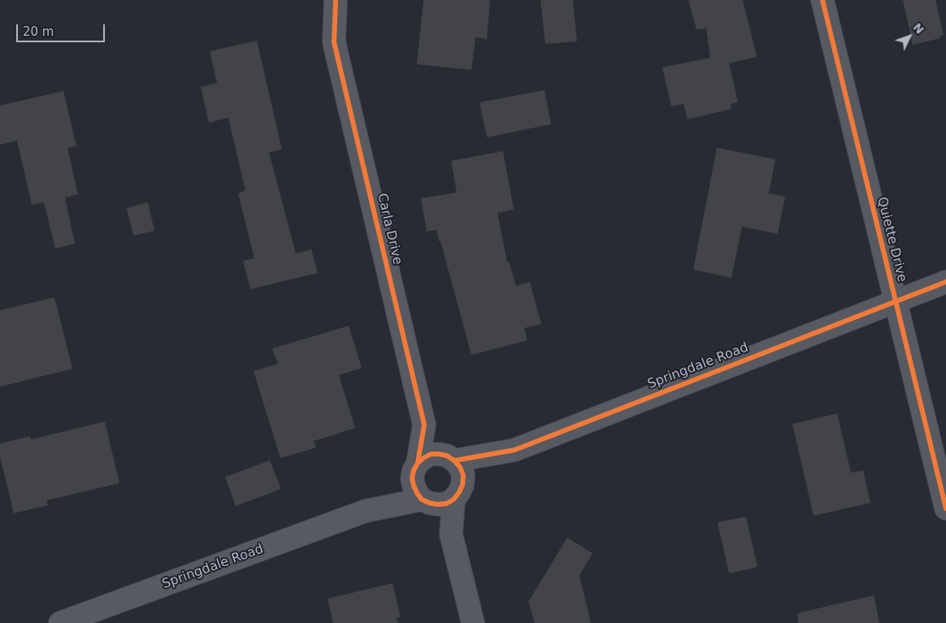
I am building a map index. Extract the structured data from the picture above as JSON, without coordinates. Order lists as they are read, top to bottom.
{
  "streets": {
    "street": ["Carla Drive", "Quiette Drive", "Springdale Road"]
  },
  "crossings": [
    ["Carla Drive", "Springdale Road"],
    ["Quiette Drive", "Springdale Road"]
  ],
  "scale_bar": "20 m",
  "north": "top right"
}
